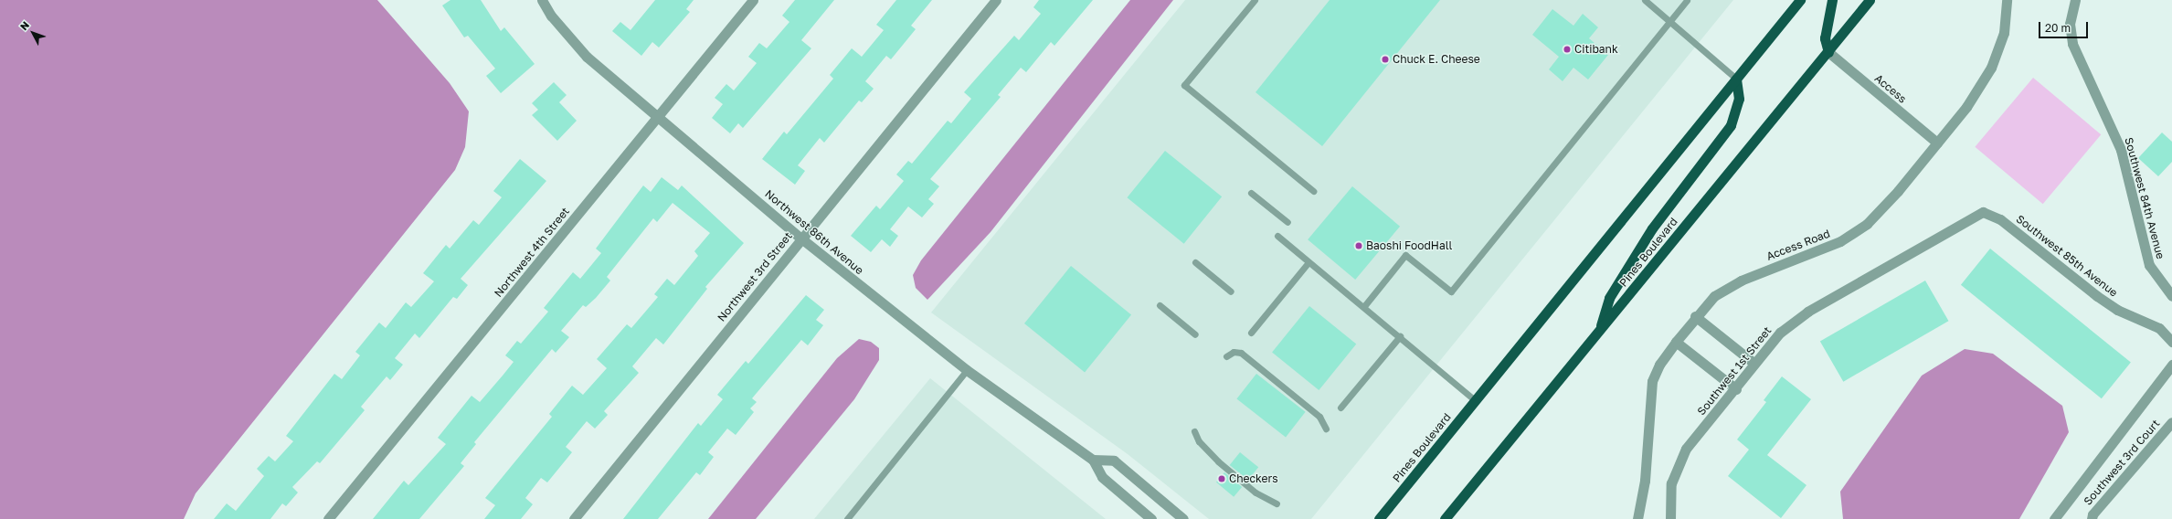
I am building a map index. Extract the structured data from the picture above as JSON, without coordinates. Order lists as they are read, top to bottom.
{
  "streets": {
    "highway": ["Pines Boulevard"],
    "street": [
      "Access",
      "Southwest 84th Avenue",
      "Northwest 86th Avenue",
      "Access Road",
      "Northwest 4th Street",
      "Southwest 85th Avenue",
      "Northwest 3rd Street",
      "Southwest 1st Street",
      "Southwest 3rd Court"
    ]
  },
  "crossings": [
    ["Access", "Access Road"],
    ["Access", "Pines Boulevard"],
    ["Northwest 86th Avenue", "Northwest 4th Street"],
    ["Northwest 86th Avenue", "Northwest 3rd Street"],
    ["Southwest 85th Avenue", "Southwest 1st Street"]
  ],
  "places": [
    "Citibank",
    "Chuck E. Cheese",
    "Baoshi FoodHall",
    "Checkers"
  ],
  "scale_bar": "20 m",
  "north": "top left"
}
